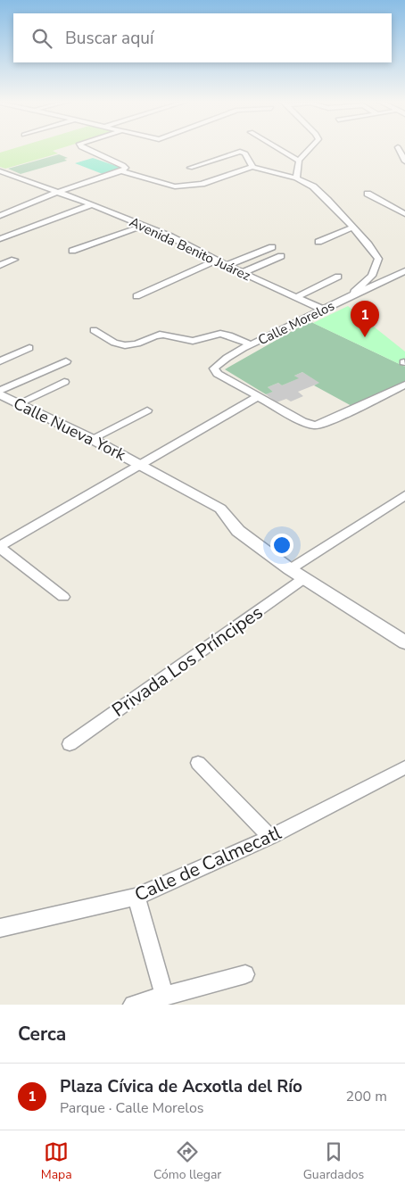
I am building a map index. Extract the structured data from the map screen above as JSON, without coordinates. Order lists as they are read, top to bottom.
{
  "streets": {
    "street": [
      "Avenida Benito Juárez",
      "Calle Morelos",
      "Calle Nueva York",
      "Privada Los Príncipes",
      "Calle de Calmecatl"
    ]
  },
  "crossings": [
    ["Avenida Benito Juárez", "Calle Morelos"],
    ["Calle Nueva York", "Privada Los Príncipes"]
  ],
  "page": {
    "search": "Buscar aquí",
    "pins": "1",
    "heading": "Cerca",
    "list": [
      {
        "mark": "1",
        "name": "Plaza Cívica de Acxotla del Río",
        "note": "Parque · Calle Morelos",
        "value": "200 m"
      }
    ],
    "nav": ["Mapa", "Cómo llegar", "Guardados"]
  }
}
